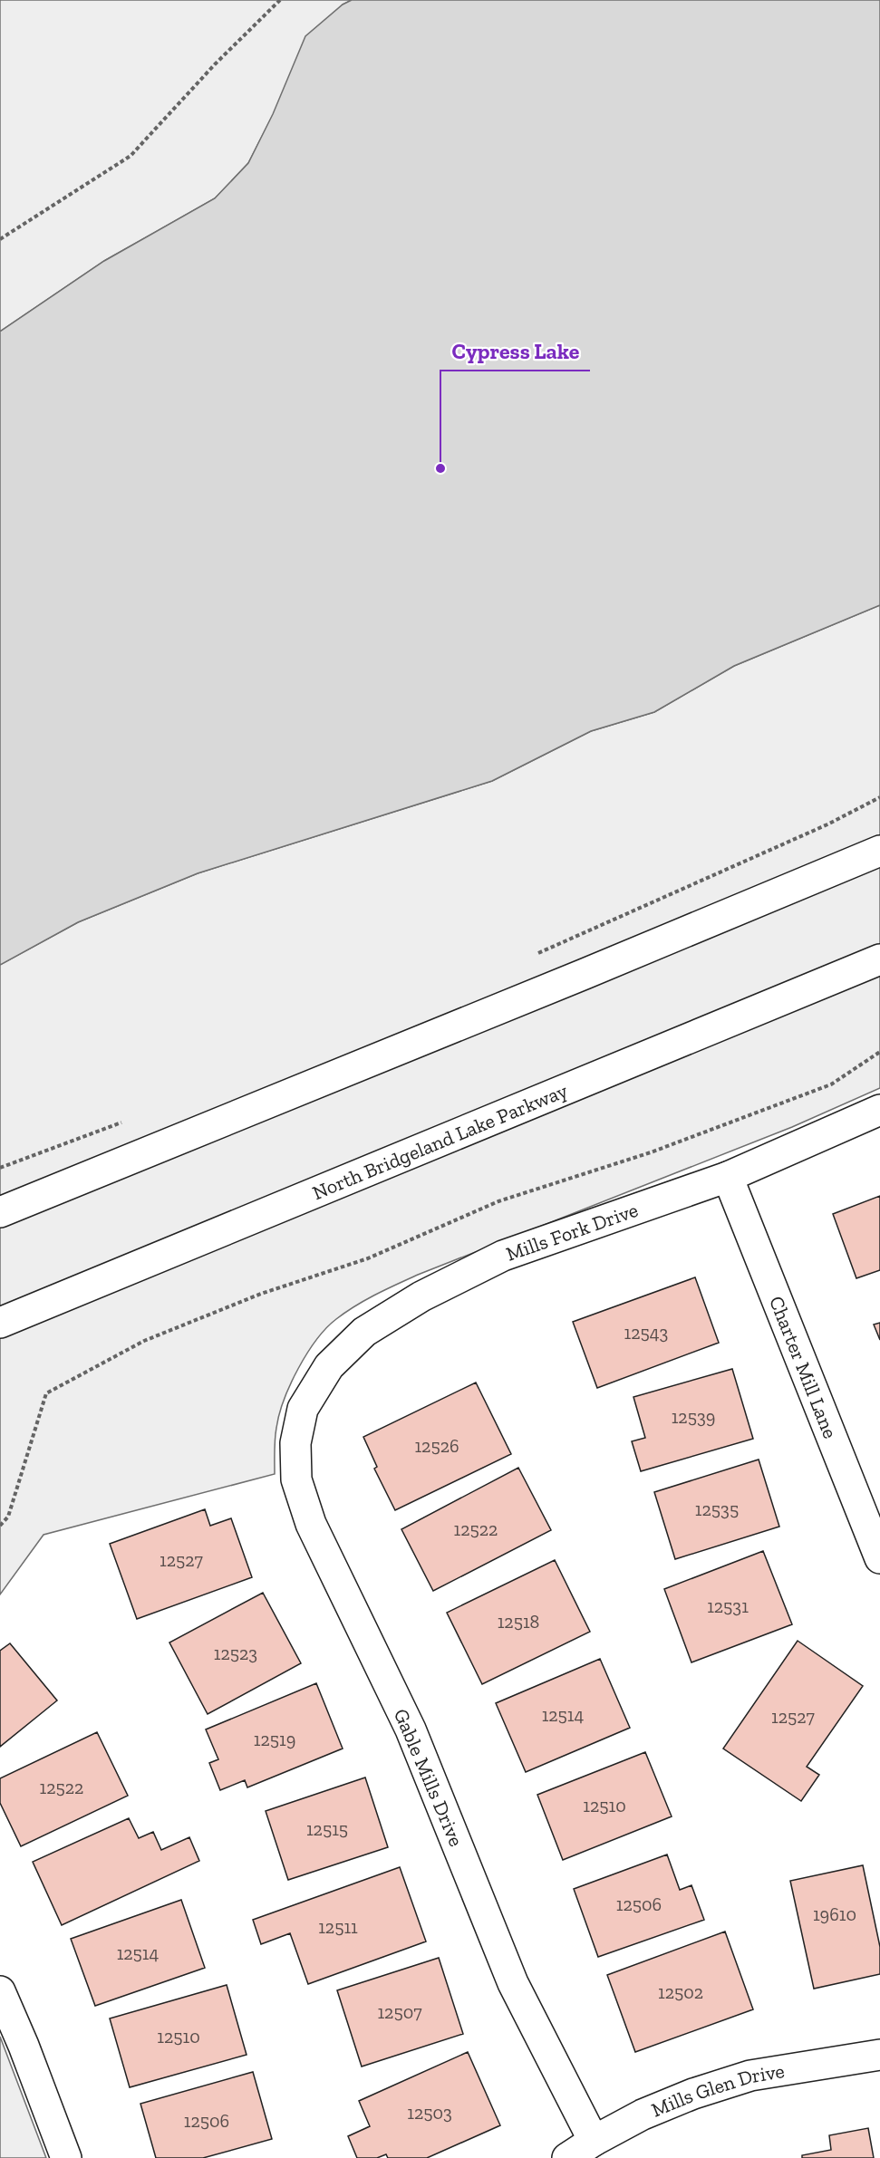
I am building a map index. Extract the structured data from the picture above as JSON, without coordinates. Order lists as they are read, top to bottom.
{
  "streets": {
    "street": [
      "North Bridgeland Lake Parkway",
      "Mills Fork Drive",
      "Charter Mill Lane",
      "Gable Mills Drive",
      "Mills Glen Drive"
    ]
  },
  "crossings": [
    ["Mills Fork Drive", "Charter Mill Lane"],
    ["Mills Fork Drive", "Gable Mills Drive"],
    ["Gable Mills Drive", "Mills Glen Drive"]
  ],
  "places": ["Cypress Lake"],
  "house_numbers": [
    "12543",
    "12539",
    "12526",
    "12535",
    "12522",
    "12527",
    "12531",
    "12518",
    "12523",
    "12514",
    "12527",
    "12519",
    "12522",
    "12510",
    "12515",
    "12506",
    "19610",
    "12511",
    "12514",
    "12502",
    "12507",
    "12510",
    "12503",
    "12506"
  ]
}
